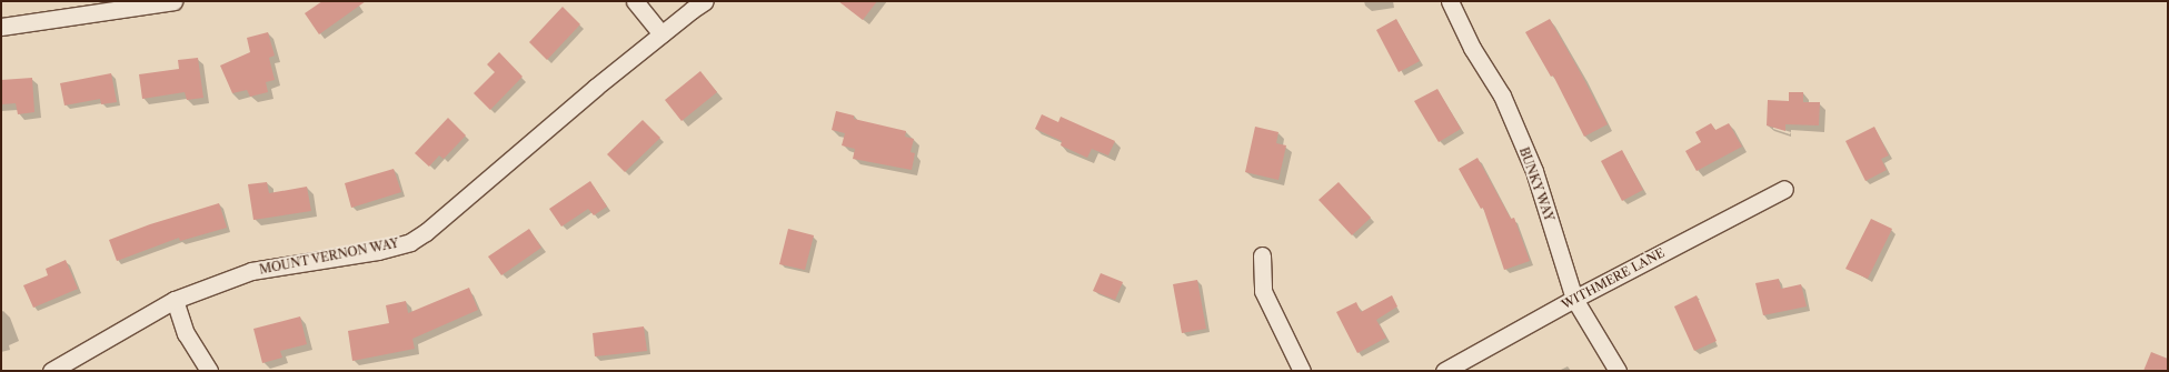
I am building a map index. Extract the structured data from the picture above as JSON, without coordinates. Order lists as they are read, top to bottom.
{
  "streets": {
    "street": ["BUNKY WAY", "MOUNT VERNON WAY", "WITHMERE LANE"]
  },
  "crossings": [
    ["BUNKY WAY", "WITHMERE LANE"]
  ]
}
